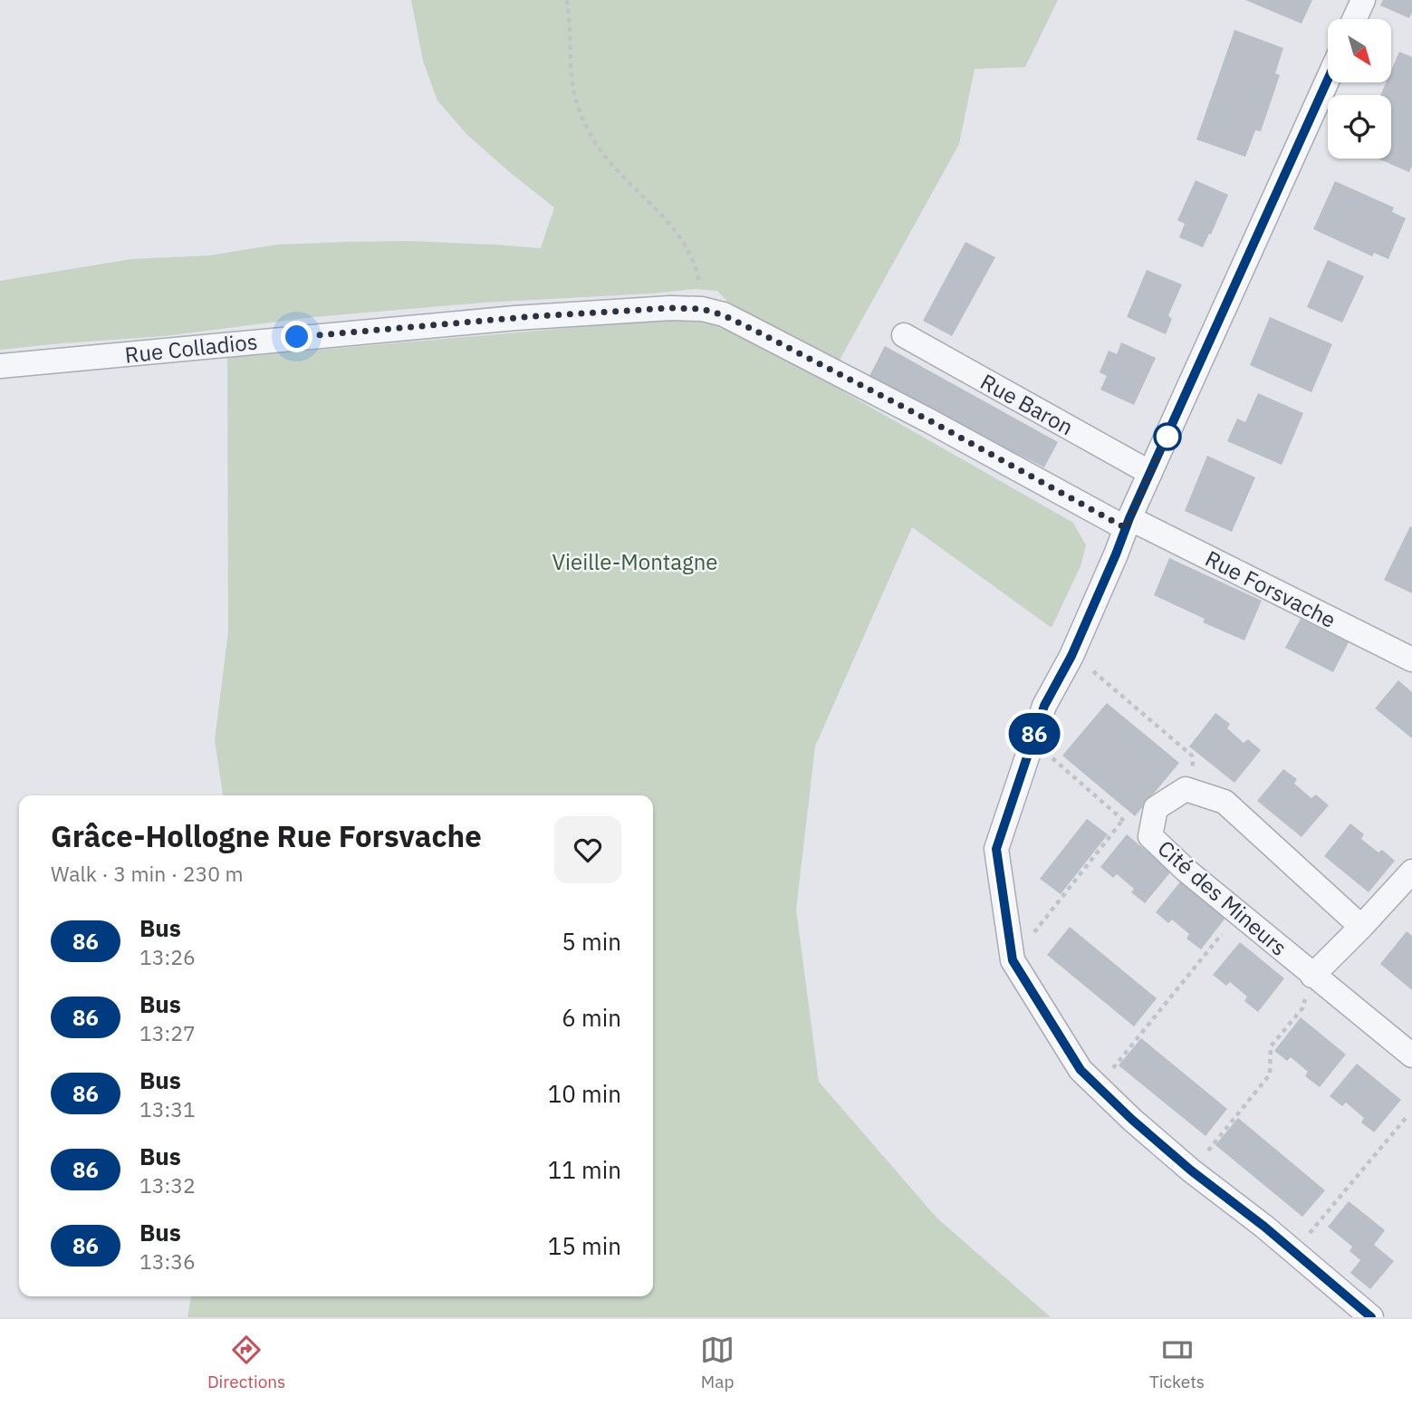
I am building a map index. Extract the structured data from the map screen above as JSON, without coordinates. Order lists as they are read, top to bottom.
{
  "streets": {
    "street": [
      "Rue Colladios",
      "Rue Baron",
      "Rue Forsvache",
      "Cité des Mineurs"
    ]
  },
  "crossings": [
    ["Rue Colladios", "Rue Forsvache"]
  ],
  "parks": ["Vieille-Montagne"],
  "lines": ["bus line 86"],
  "north": "bottom right",
  "page": {
    "on_map": "86",
    "heading": ["Grâce-Hollogne Rue Forsvache", "Walk · 3 min · 230 m"],
    "list": [
      {
        "mark": "86",
        "name": "Bus",
        "note": "13:26",
        "value": "5 min"
      },
      {
        "mark": "86",
        "name": "Bus",
        "note": "13:27",
        "value": "6 min"
      },
      {
        "mark": "86",
        "name": "Bus",
        "note": "13:31",
        "value": "10 min"
      },
      {
        "mark": "86",
        "name": "Bus",
        "note": "13:32",
        "value": "11 min"
      },
      {
        "mark": "86",
        "name": "Bus",
        "note": "13:36",
        "value": "15 min"
      }
    ],
    "tabs": ["Directions", "Map", "Tickets"]
  }
}
